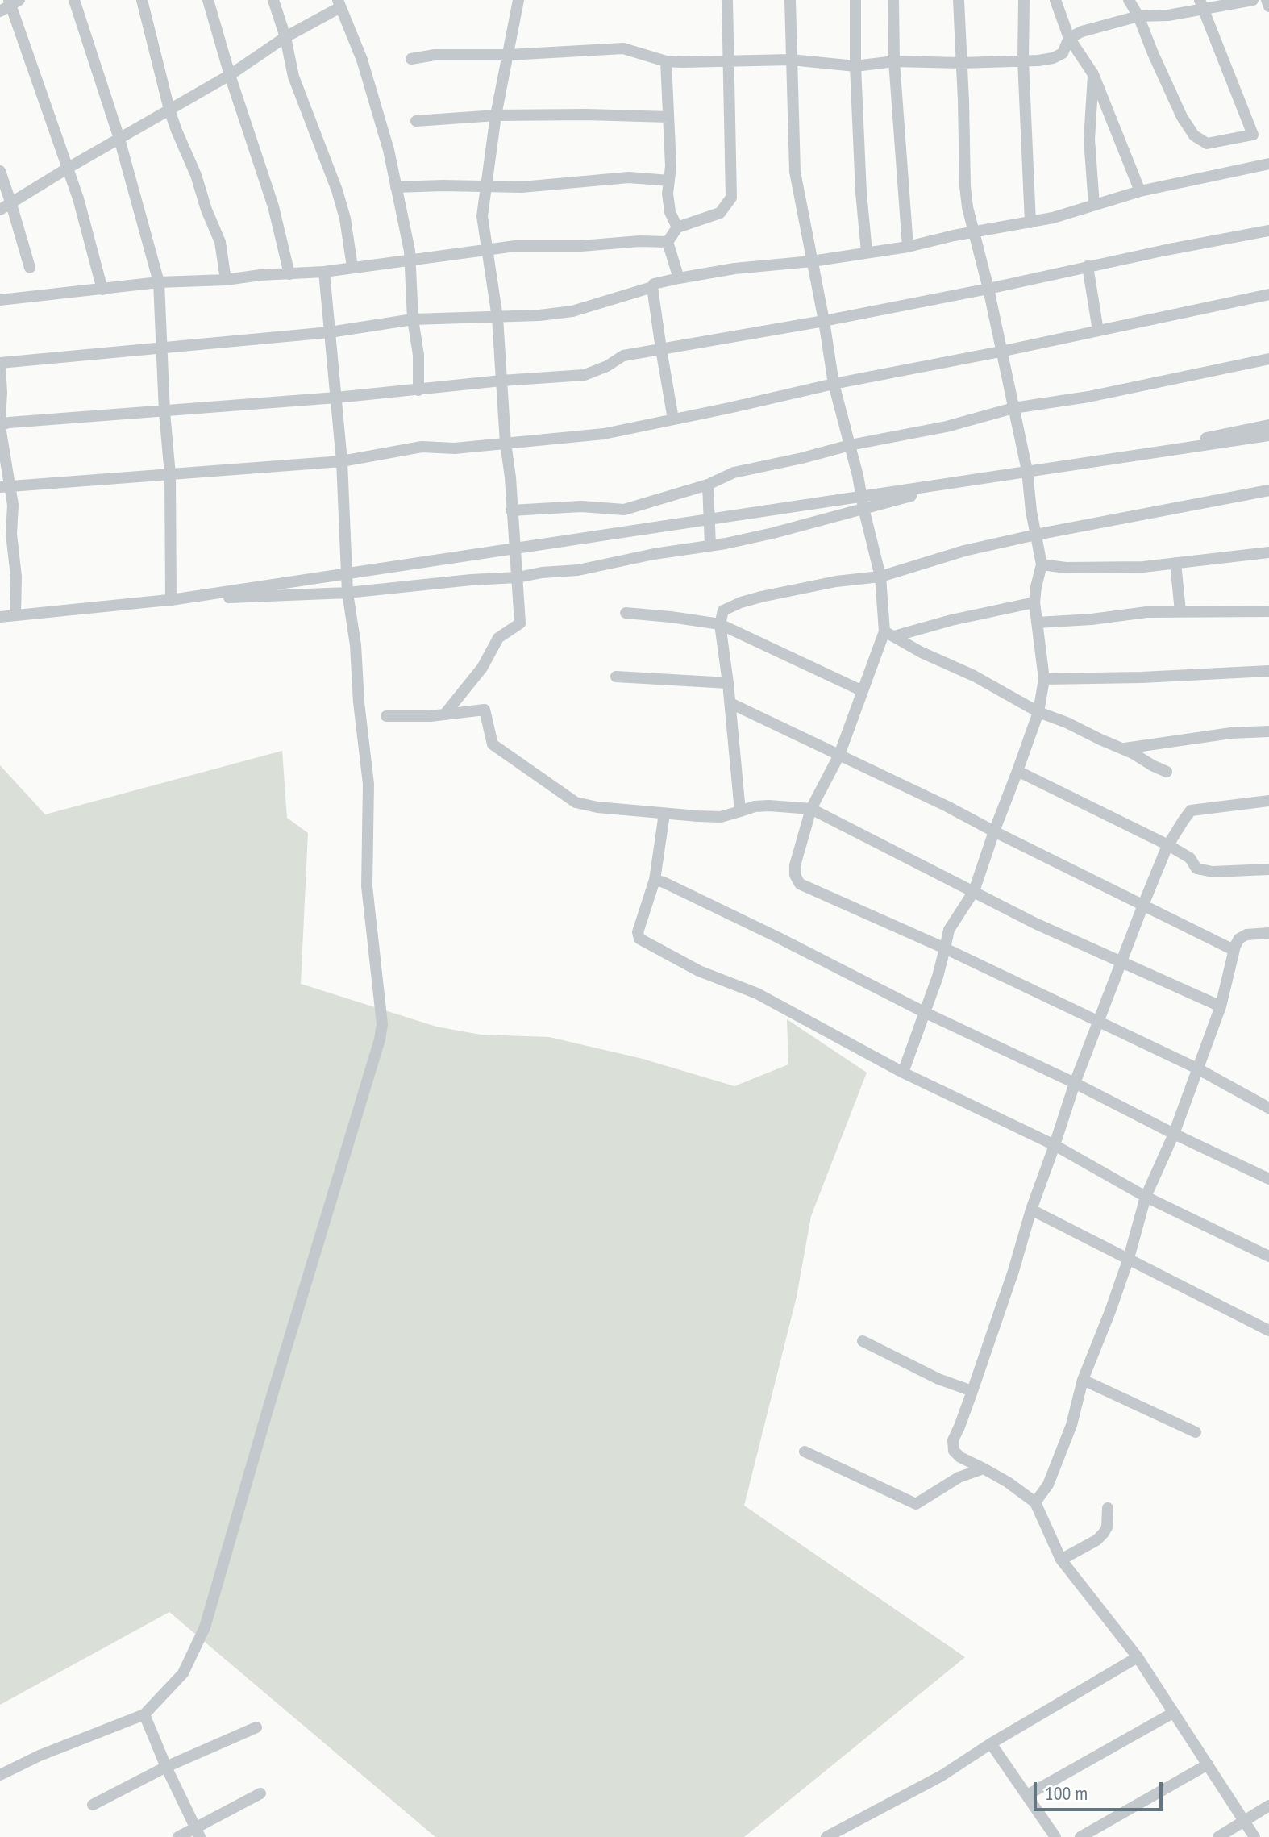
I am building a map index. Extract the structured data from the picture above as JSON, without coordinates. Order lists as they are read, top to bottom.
{
  "scale_bar": "100 m"
}
